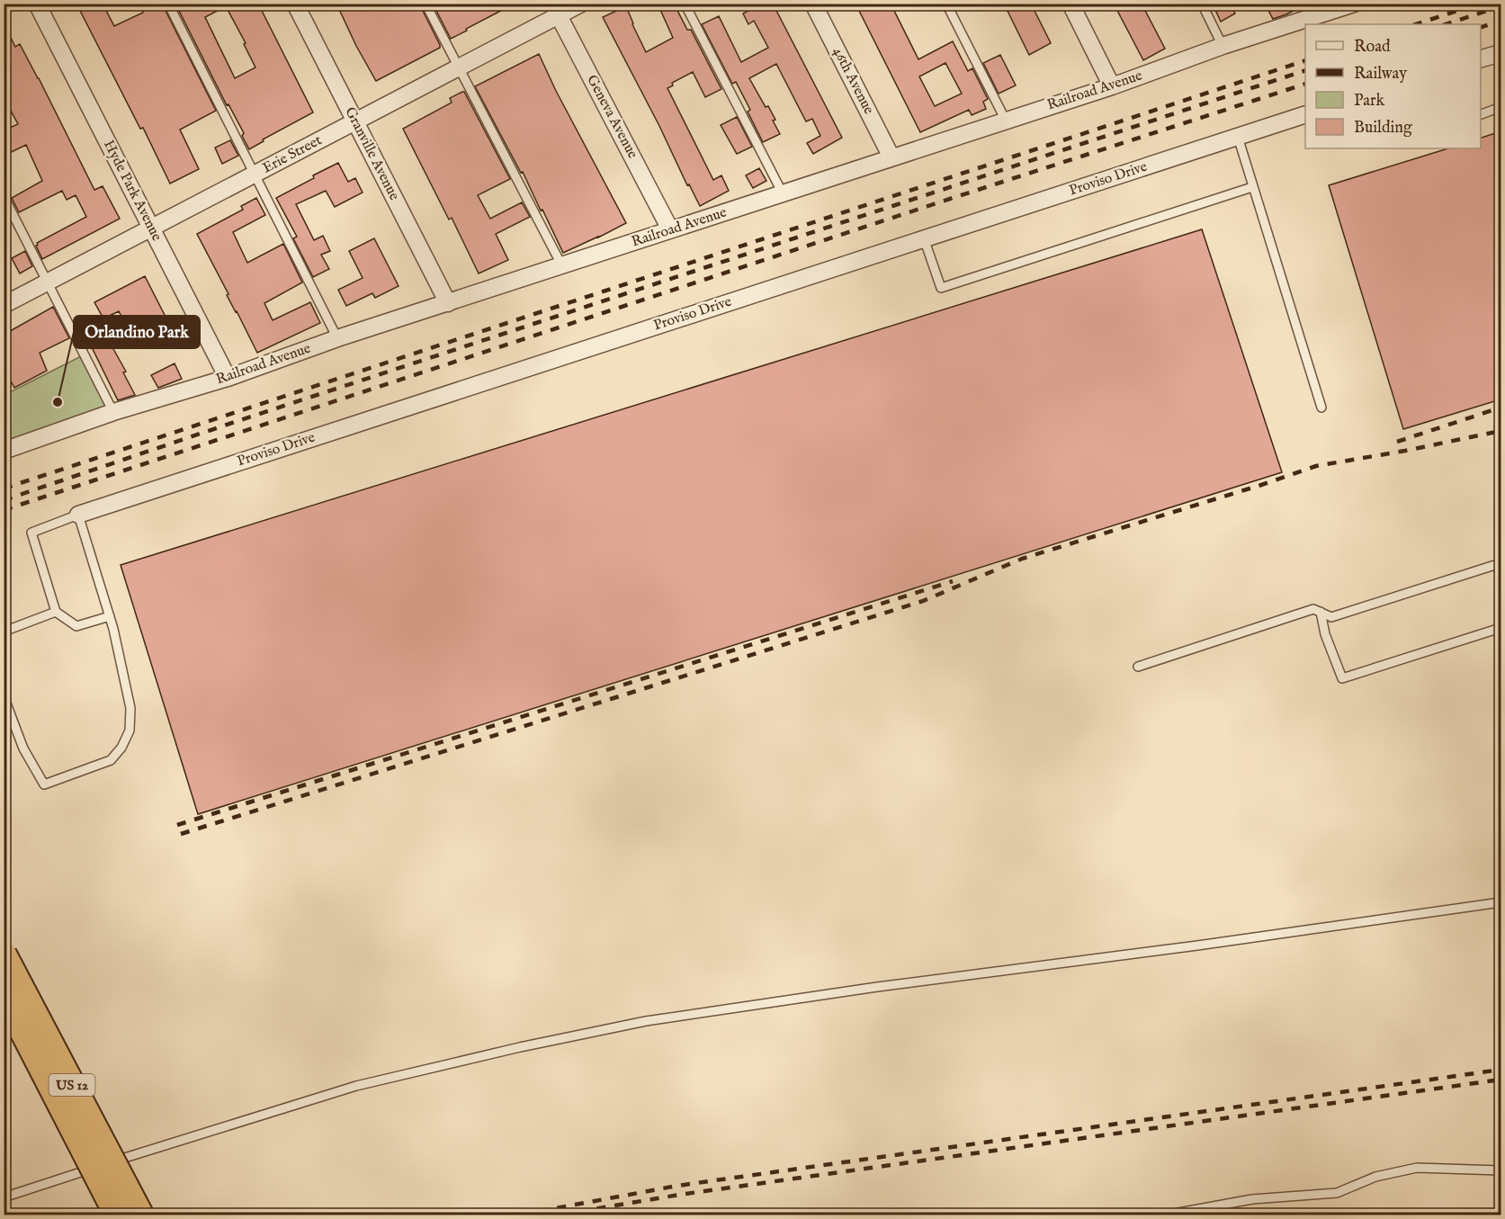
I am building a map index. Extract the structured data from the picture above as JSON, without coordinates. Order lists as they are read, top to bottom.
{
  "streets": {
    "main road": ["US 12"],
    "street": [
      "46th Avenue",
      "Railroad Avenue",
      "Geneva Avenue",
      "Granville Avenue",
      "Erie Street",
      "Proviso Drive",
      "Hyde Park Avenue"
    ]
  },
  "crossings": [
    ["46th Avenue", "Railroad Avenue"],
    ["Railroad Avenue", "Geneva Avenue"],
    ["Railroad Avenue", "Granville Avenue"],
    ["Railroad Avenue", "Hyde Park Avenue"],
    ["Geneva Avenue", "Erie Street"],
    ["Granville Avenue", "Erie Street"],
    ["Erie Street", "Hyde Park Avenue"]
  ],
  "places": ["Orlandino Park"],
  "legend": [
    "Road",
    "Railway",
    "Park",
    "Building"
  ]
}
